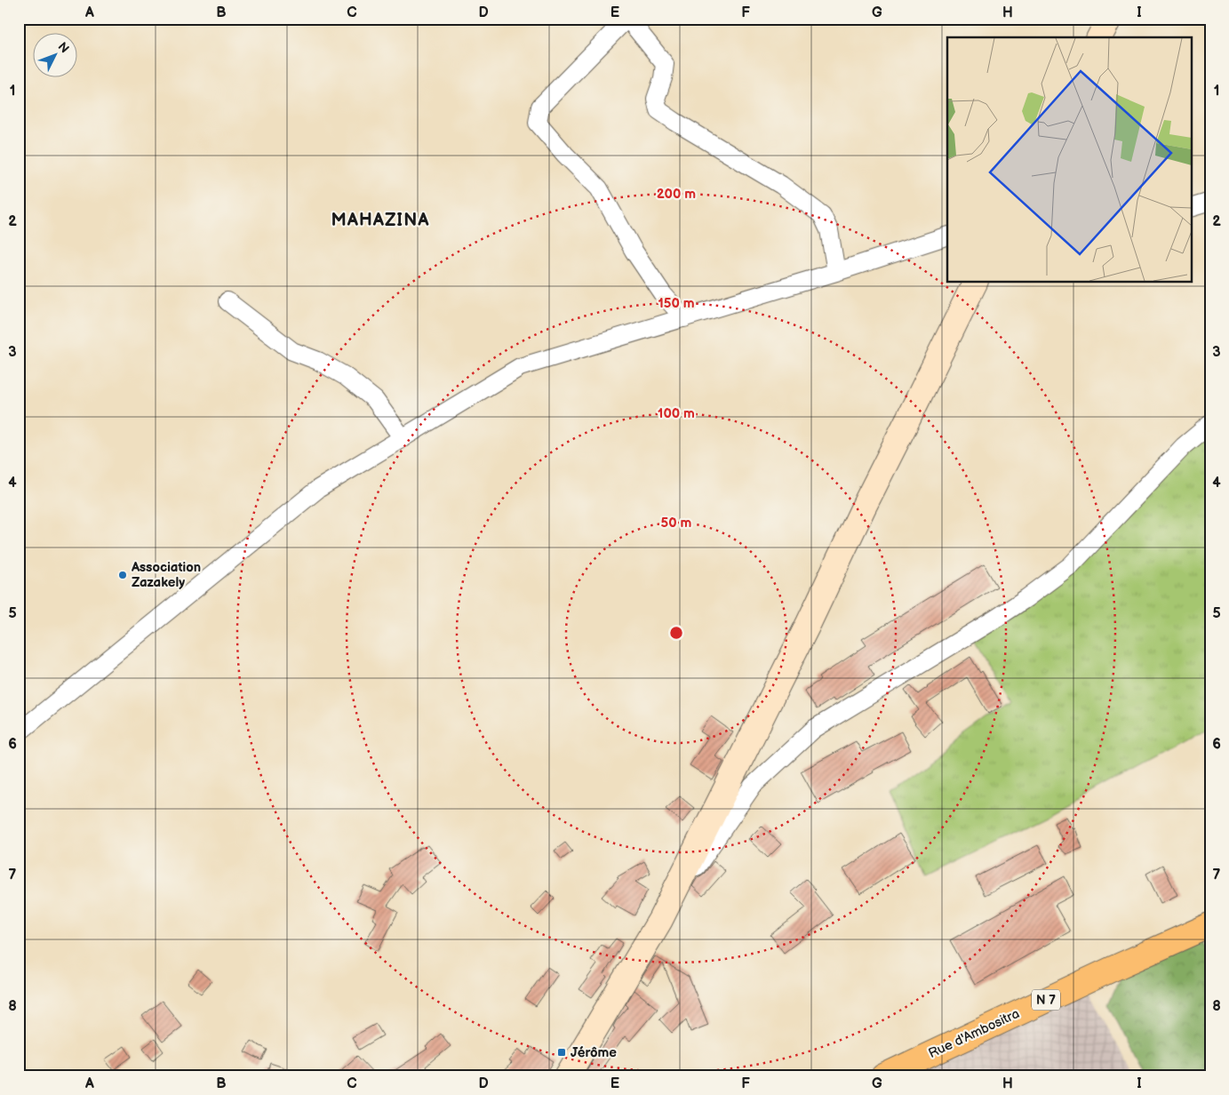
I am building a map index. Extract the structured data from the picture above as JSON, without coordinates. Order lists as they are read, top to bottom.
{
  "streets": {
    "main road": ["N 7", "Rue d'Ambositra"]
  },
  "districts": ["MAHAZINA"],
  "places": {
    "other": ["Association Zazakely"],
    "transit": ["Jérôme"]
  },
  "north": "top right",
  "grid": {
    "columns": [
      "A",
      "B",
      "C",
      "D",
      "E",
      "F",
      "G",
      "H",
      "I"
    ],
    "rows": [
      "1",
      "2",
      "3",
      "4",
      "5",
      "6",
      "7",
      "8"
    ]
  },
  "rings": [
    "200 m",
    "150 m",
    "100 m",
    "50 m"
  ]
}
